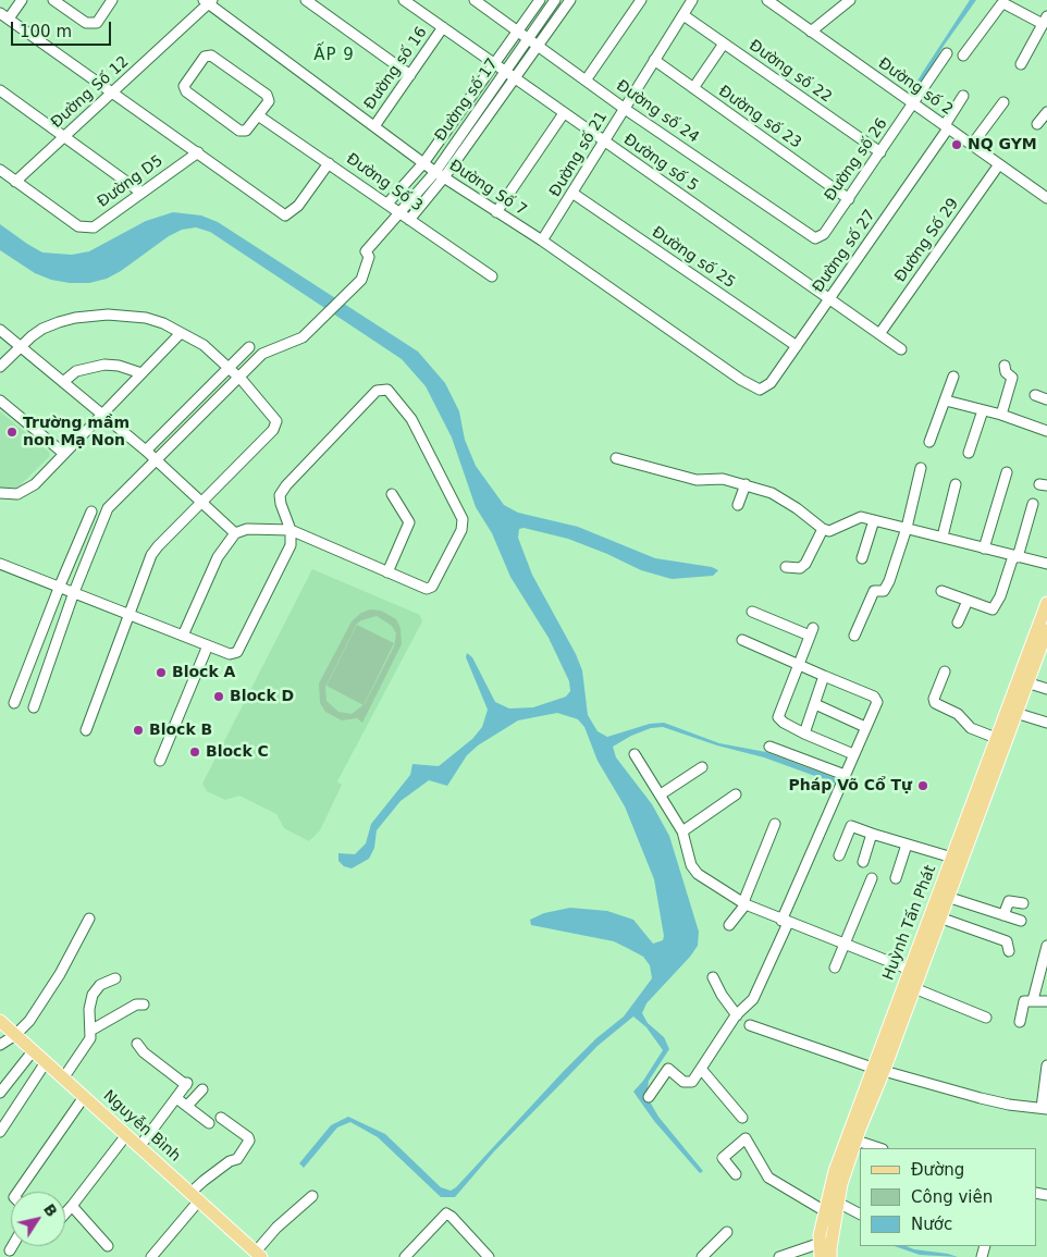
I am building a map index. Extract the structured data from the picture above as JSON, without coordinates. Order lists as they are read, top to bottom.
{
  "streets": {
    "main road": ["Huỳnh Tấn Phát", "Nguyễn Bình"],
    "street": [
      "Đường số 16",
      "Đường số 22",
      "Đường số 2",
      "Đường Số 12",
      "Đường số 17",
      "Đường số 24",
      "Đường số 23",
      "Đường số 21",
      "Đường số 26",
      "Đường số 5",
      "Đường D5",
      "Đường Số 3",
      "Đường Số 7",
      "Đường Số 29",
      "Đường số 27",
      "Đường số 25"
    ]
  },
  "crossings": [
    ["Đường số 16", "Đường số 5"],
    ["Đường số 16", "Đường Số 7"],
    ["Đường số 22", "Đường số 21"],
    ["Đường số 22", "Đường số 26"],
    ["Đường số 2", "Đường số 26"],
    ["Đường số 2", "Đường Số 29"],
    ["Đường số 2", "Đường số 27"],
    ["Đường Số 12", "Đường D5"],
    ["Đường Số 12", "Đường Số 7"],
    ["Đường số 17", "Đường số 24"],
    ["Đường số 17", "Đường số 5"],
    ["Đường số 17", "Đường Số 3"],
    ["Đường số 17", "Đường Số 7"],
    ["Đường số 24", "Đường số 21"],
    ["Đường số 24", "Đường số 26"],
    ["Đường số 23", "Đường số 21"],
    ["Đường số 23", "Đường số 26"],
    ["Đường số 21", "Đường số 5"],
    ["Đường số 21", "Đường Số 7"],
    ["Đường số 21", "Đường số 25"],
    ["Đường số 5", "Đường Số 29"],
    ["Đường số 5", "Đường số 27"],
    ["Đường Số 7", "Đường số 27"],
    ["Đường số 27", "Đường số 25"]
  ],
  "districts": ["ẤP 9"],
  "places": [
    "NQ GYM",
    "Trường mầm non Mạ Non",
    "Block A",
    "Block D",
    "Block B",
    "Block C",
    "Pháp Võ Cổ Tự"
  ],
  "legend": ["Đường", "Công viên", "Nước"],
  "scale_bar": "100 m",
  "north": "top right"
}
